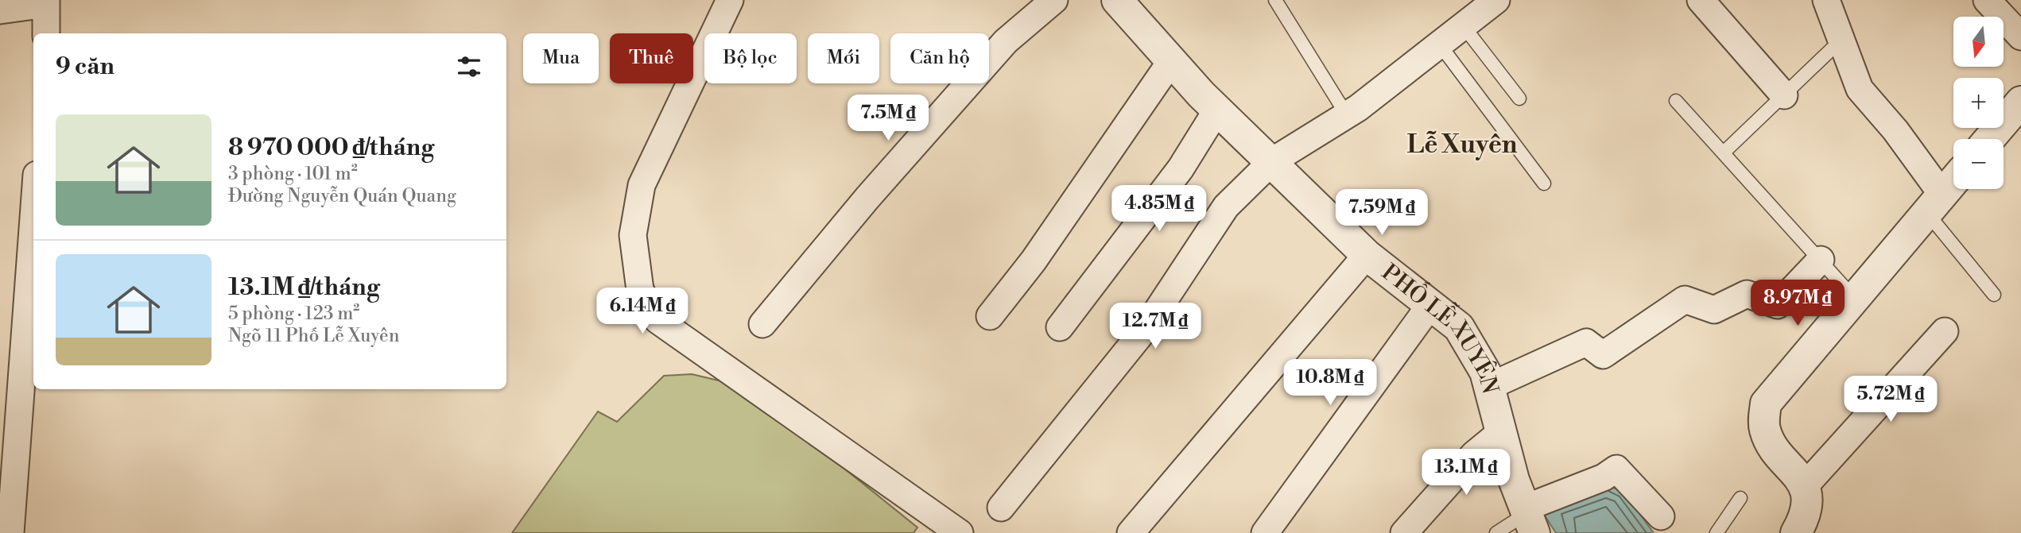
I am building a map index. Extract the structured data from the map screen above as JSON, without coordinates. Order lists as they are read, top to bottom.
{
  "streets": {
    "street": ["PHỐ LỄ XUYÊN"]
  },
  "districts": ["Lễ Xuyên"],
  "north": "bottom",
  "page": {
    "map_buttons": ["+", "−"],
    "chip": [
      "Mua",
      "Thuê",
      "Bộ lọc",
      "Mới",
      "Căn hộ"
    ],
    "heading": "9 căn",
    "price": [
      "7.5M ₫",
      "4.85M ₫",
      "7.59M ₫",
      "8.97M ₫",
      "6.14M ₫",
      "12.7M ₫",
      "10.8M ₫",
      "5.72M ₫",
      "13.1M ₫"
    ],
    "list": [
      {
        "name": "8 970 000 ₫/tháng",
        "note": "3 phòng · 101 m² · Đường Nguyễn Quán Quang"
      },
      {
        "name": "13.1M ₫/tháng",
        "note": "5 phòng · 123 m² · Ngõ 11 Phố Lễ Xuyên"
      }
    ]
  }
}
